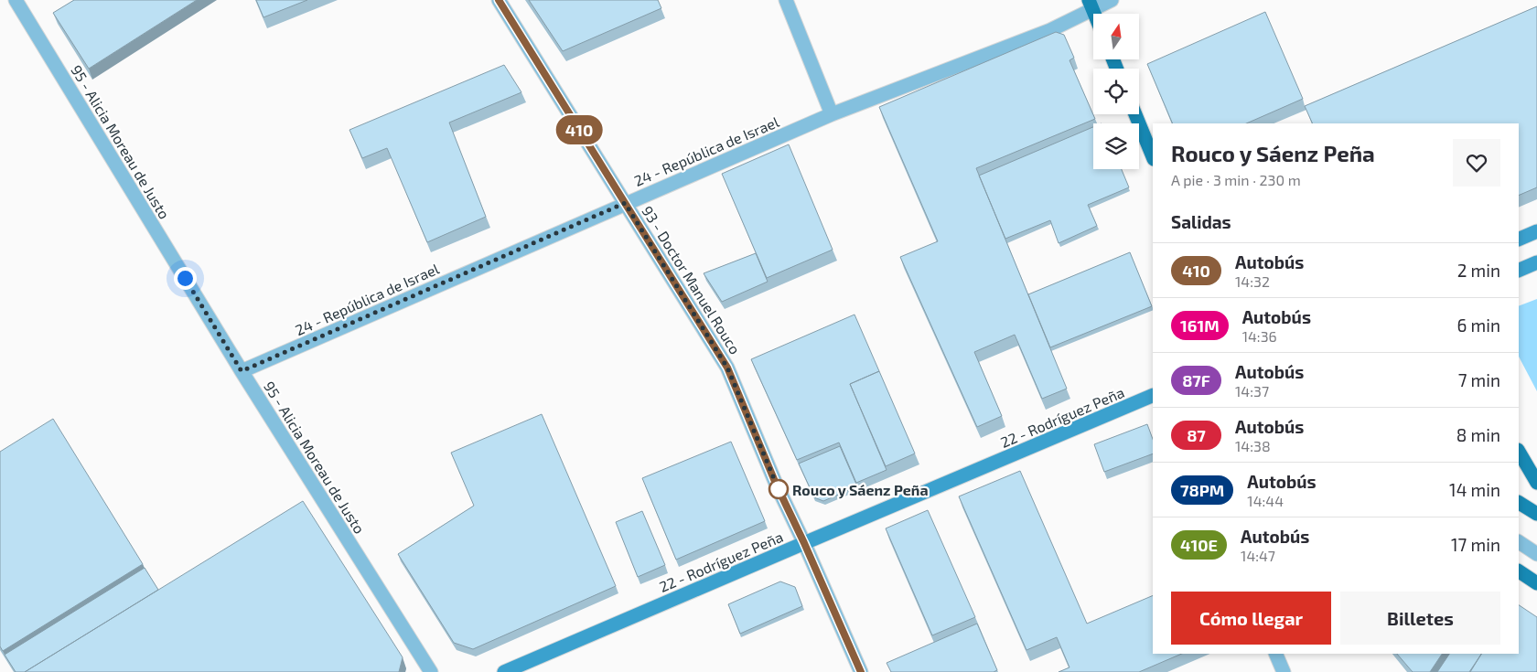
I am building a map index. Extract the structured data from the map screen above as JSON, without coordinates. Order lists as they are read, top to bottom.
{
  "streets": {
    "street": [
      "95 - Alicia Moreau de Justo",
      "24 - República de Israel",
      "93 - Doctor Manuel Rouco",
      "22 - Rodríguez Peña"
    ]
  },
  "crossings": [
    ["95 - Alicia Moreau de Justo", "24 - República de Israel"],
    ["24 - República de Israel", "93 - Doctor Manuel Rouco"],
    ["93 - Doctor Manuel Rouco", "22 - Rodríguez Peña"]
  ],
  "places": ["Rouco y Sáenz Peña"],
  "lines": ["bus line 410"],
  "north": "top",
  "page": {
    "on_map": "410",
    "heading": [
      ["Rouco y Sáenz Peña", "A pie · 3 min · 230 m"],
      "Salidas"
    ],
    "list": [
      {
        "mark": "410",
        "name": "Autobús",
        "note": "14:32",
        "value": "2 min"
      },
      {
        "mark": "161M",
        "name": "Autobús",
        "note": "14:36",
        "value": "6 min"
      },
      {
        "mark": "87F",
        "name": "Autobús",
        "note": "14:37",
        "value": "7 min"
      },
      {
        "mark": "87",
        "name": "Autobús",
        "note": "14:38",
        "value": "8 min"
      },
      {
        "mark": "78PM",
        "name": "Autobús",
        "note": "14:44",
        "value": "14 min"
      },
      {
        "mark": "410E",
        "name": "Autobús",
        "note": "14:47",
        "value": "17 min"
      }
    ],
    "buttons": ["Cómo llegar", "Billetes"]
  }
}
